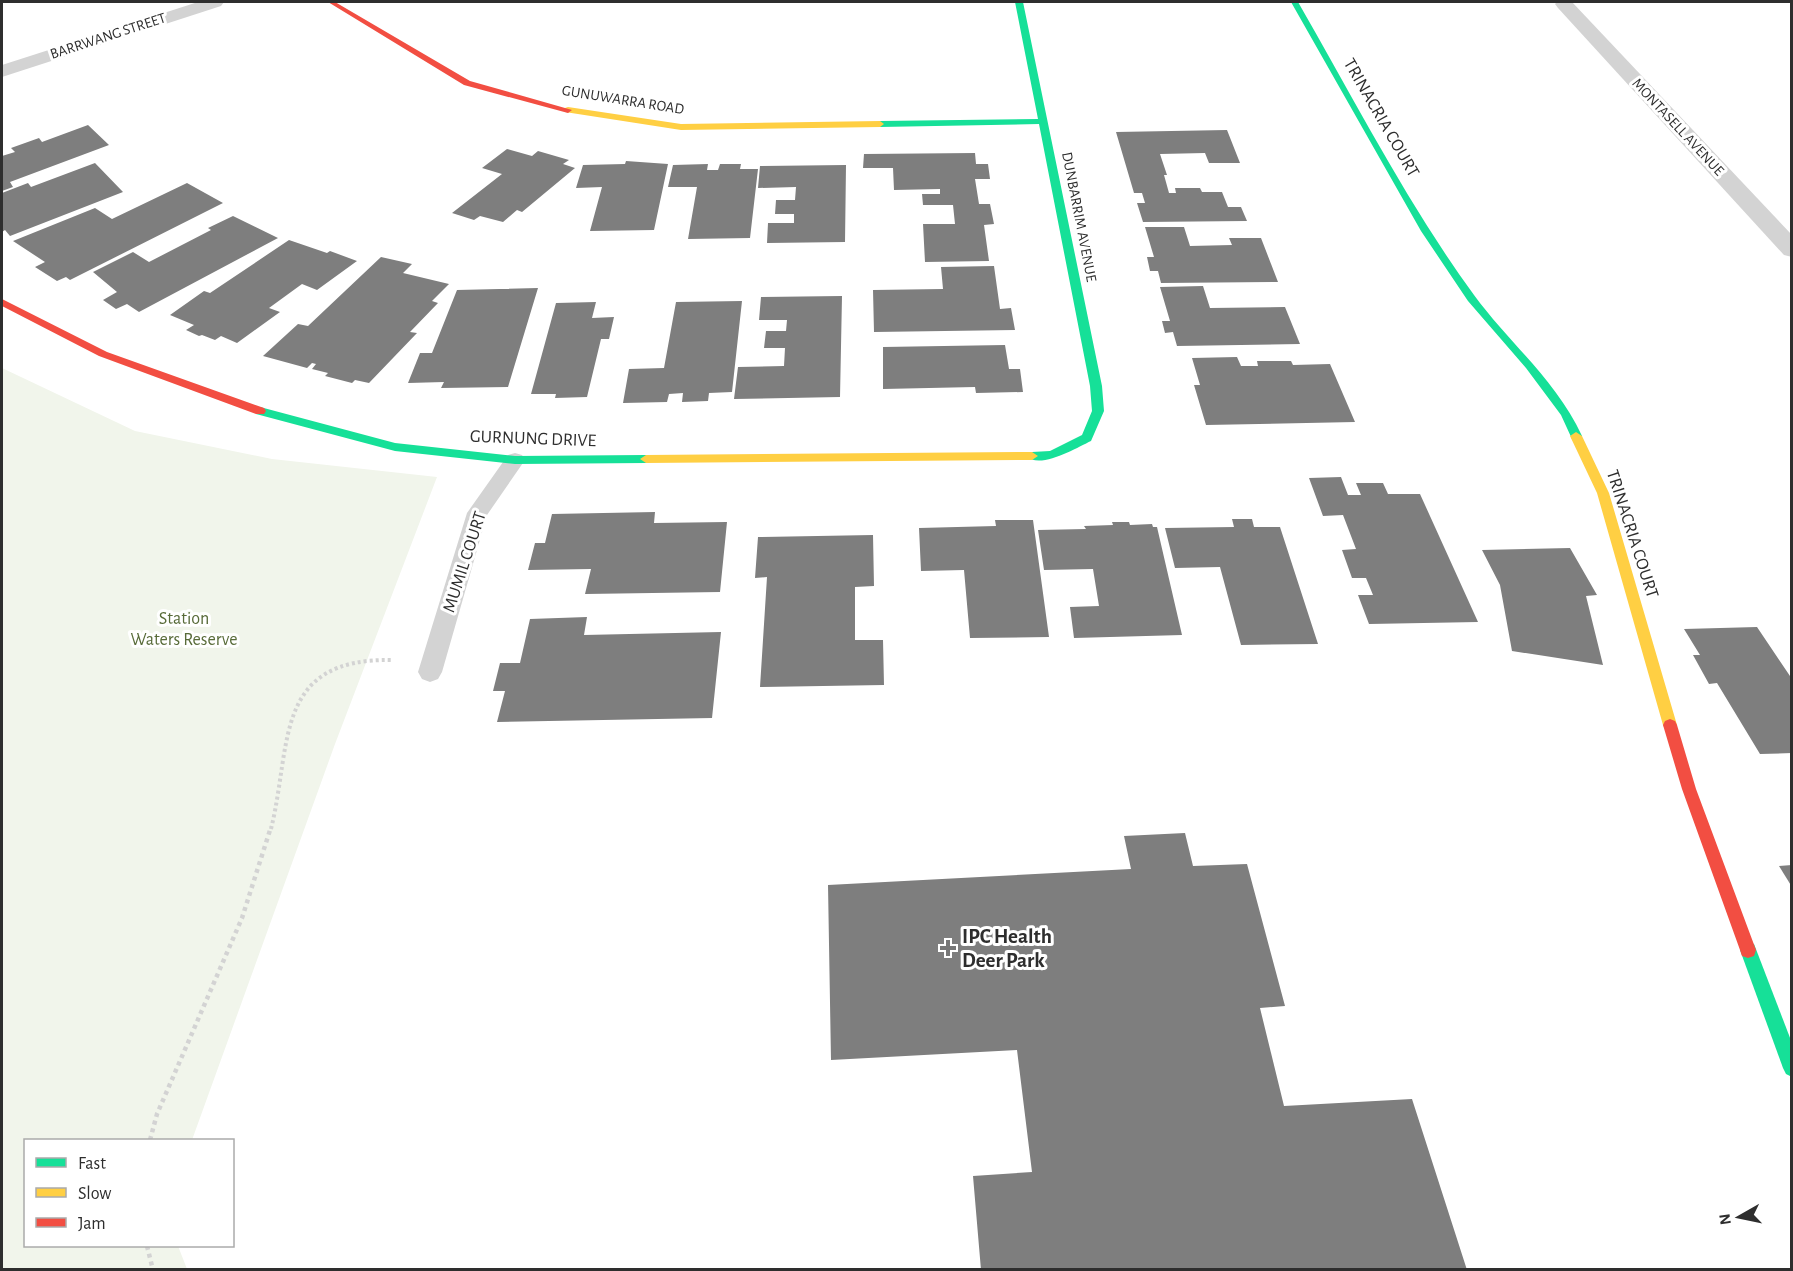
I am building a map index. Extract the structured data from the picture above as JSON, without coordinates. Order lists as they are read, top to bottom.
{
  "streets": {
    "street": [
      "BARRWANG STREET",
      "GUNUWARRA ROAD",
      "TRINACRIA COURT",
      "MONTASELL AVENUE",
      "DUNBARRIM AVENUE",
      "GURNUNG DRIVE"
    ],
    "lane": ["MUMIL COURT"]
  },
  "crossings": [
    ["GUNUWARRA ROAD", "DUNBARRIM AVENUE"],
    ["DUNBARRIM AVENUE", "GURNUNG DRIVE"],
    ["GURNUNG DRIVE", "MUMIL COURT"]
  ],
  "parks": ["Station Waters Reserve"],
  "places": {
    "health": ["IPC Health Deer Park"]
  },
  "legend": ["Fast", "Slow", "Jam"],
  "north": "left"
}
